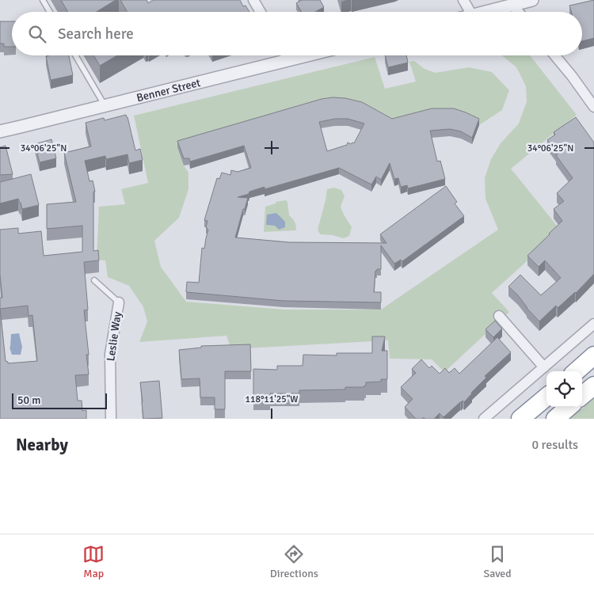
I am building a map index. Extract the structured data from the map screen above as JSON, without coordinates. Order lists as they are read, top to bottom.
{
  "streets": {
    "street": ["Benner Street", "Leslie Way"]
  },
  "scale_bar": "50 m",
  "page": {
    "search": "Search here",
    "scale": "50 m",
    "heading": ["Nearby", "0 results"],
    "nav": ["Map", "Directions", "Saved"]
  },
  "coordinates": ["34°06'25\"N", "118°11'25\"W"]
}
